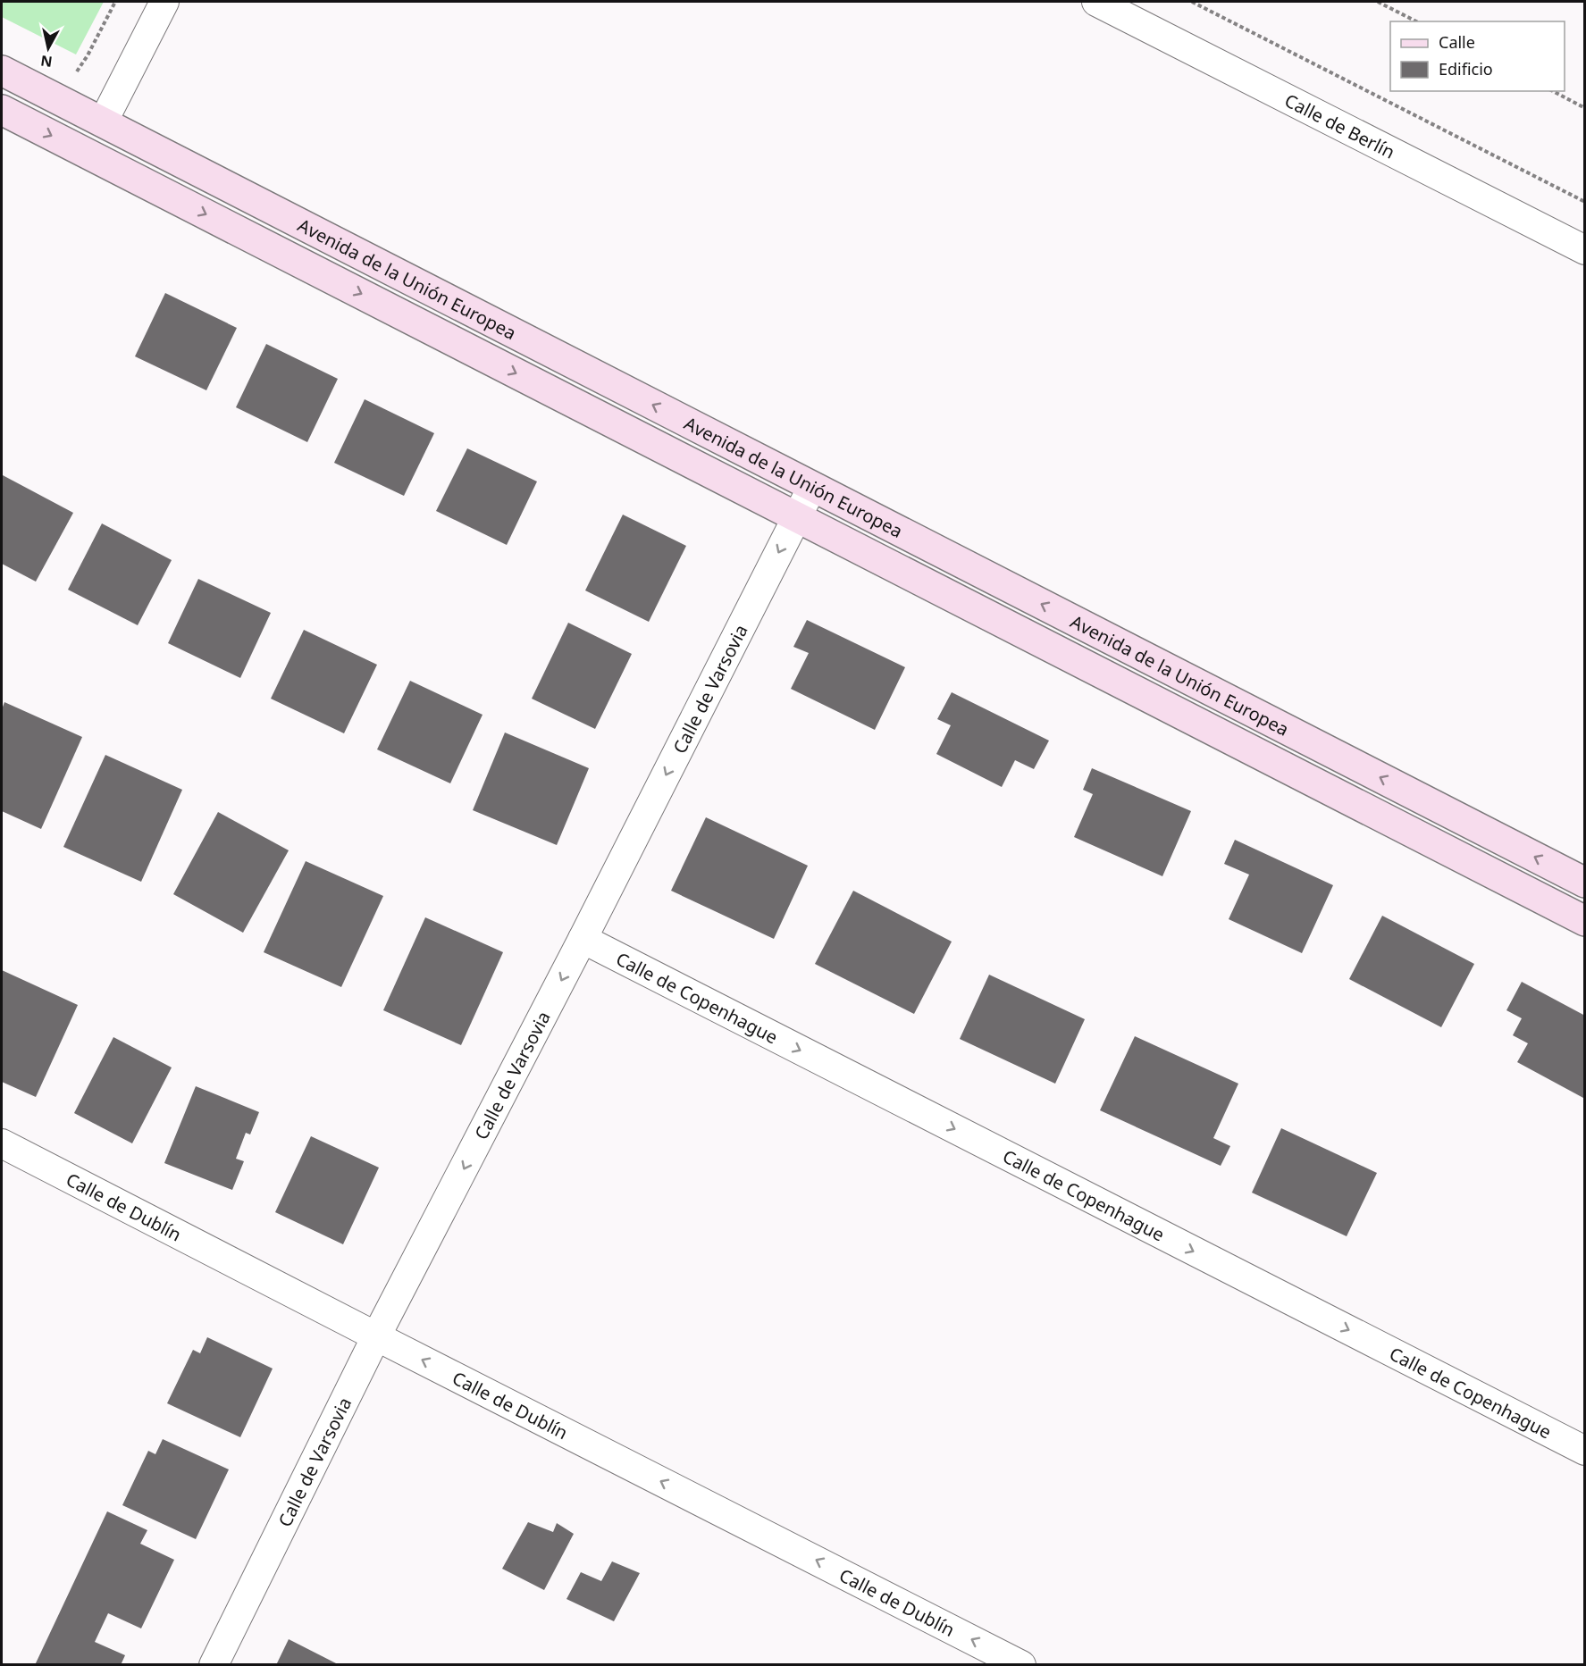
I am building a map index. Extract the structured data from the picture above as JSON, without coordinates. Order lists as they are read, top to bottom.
{
  "streets": {
    "street": [
      "Calle de Berlín",
      "Avenida de la Unión Europea",
      "Calle de Varsovia",
      "Calle de Copenhague",
      "Calle de Dublín"
    ]
  },
  "crossings": [
    ["Avenida de la Unión Europea", "Calle de Varsovia"],
    ["Calle de Varsovia", "Calle de Copenhague"],
    ["Calle de Varsovia", "Calle de Dublín"]
  ],
  "one_way": ["Calle de Varsovia", "Calle de Copenhague", "Calle de Dublín"],
  "legend": ["Calle", "Edificio"],
  "north": "bottom"
}
